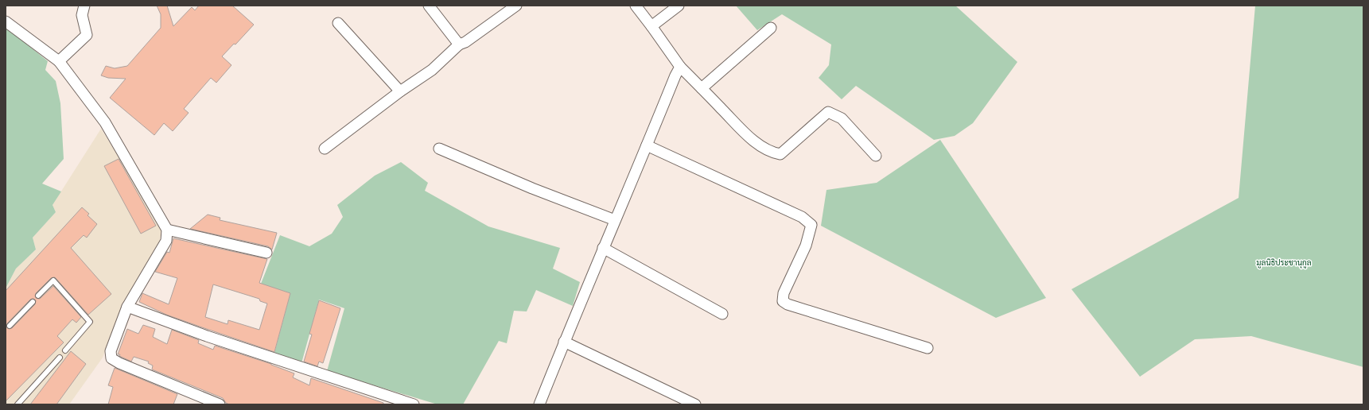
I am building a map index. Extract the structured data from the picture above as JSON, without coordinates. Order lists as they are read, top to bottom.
{
  "parks": ["มูลนิธิประชานุกูล"]
}
